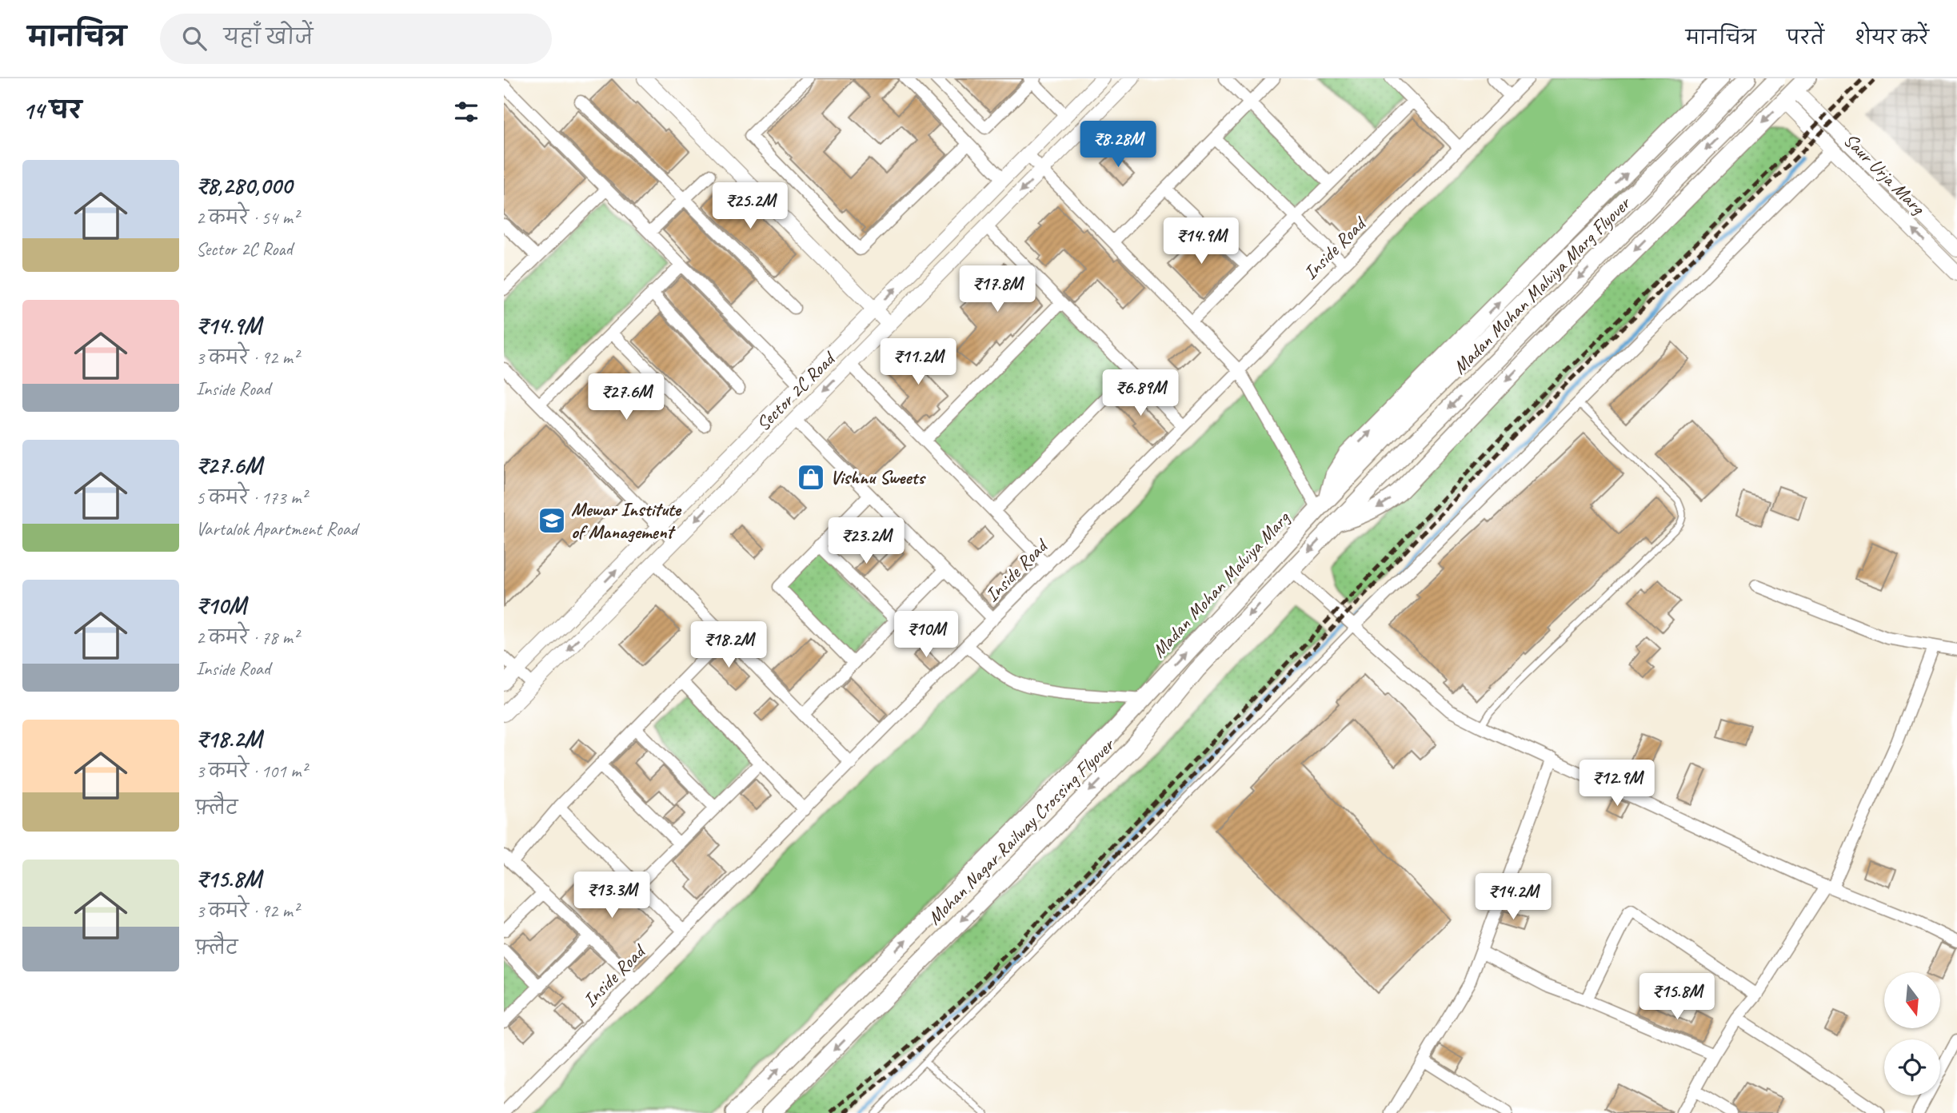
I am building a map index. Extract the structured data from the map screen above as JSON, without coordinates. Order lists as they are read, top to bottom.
{
  "streets": {
    "main road": ["Madan Mohan Malviya Marg Flyover", "Madan Mohan Malviya Marg", "Mohan Nagar Railway Crossing Flyover"],
    "street": ["Saur Urja Marg", "Inside Road", "Sector 2C Road"]
  },
  "crossings": [
    ["Madan Mohan Malviya Marg Flyover", "Madan Mohan Malviya Marg"],
    ["Madan Mohan Malviya Marg", "Mohan Nagar Railway Crossing Flyover"]
  ],
  "one_way": ["Madan Mohan Malviya Marg"],
  "places": {
    "shop": ["Vishnu Sweets"],
    "school or university": ["Mewar Institute of Management"]
  },
  "north": "bottom",
  "page": {
    "header": "मानचित्र",
    "search": "यहाँ खोजें",
    "nav": ["मानचित्र", "परतें", "शेयर करें"],
    "heading": "14 घर",
    "price": [
      "₹8.28M",
      "₹25.2M",
      "₹14.9M",
      "₹17.8M",
      "₹11.2M",
      "₹6.89M",
      "₹27.6M",
      "₹23.2M",
      "₹10M",
      "₹18.2M",
      "₹12.9M",
      "₹13.3M",
      "₹14.2M",
      "₹15.8M"
    ],
    "list": [
      {
        "name": "₹8,280,000",
        "note": "2 कमरे · 54 m² · Sector 2C Road"
      },
      {
        "name": "₹14.9M",
        "note": "3 कमरे · 92 m² · Inside Road"
      },
      {
        "name": "₹27.6M",
        "note": "5 कमरे · 173 m² · Vartalok Apartment Road"
      },
      {
        "name": "₹10M",
        "note": "2 कमरे · 78 m² · Inside Road"
      },
      {
        "name": "₹18.2M",
        "note": "3 कमरे · 101 m² · फ़्लैट"
      },
      {
        "name": "₹15.8M",
        "note": "3 कमरे · 92 m² · फ़्लैट"
      }
    ]
  }
}
